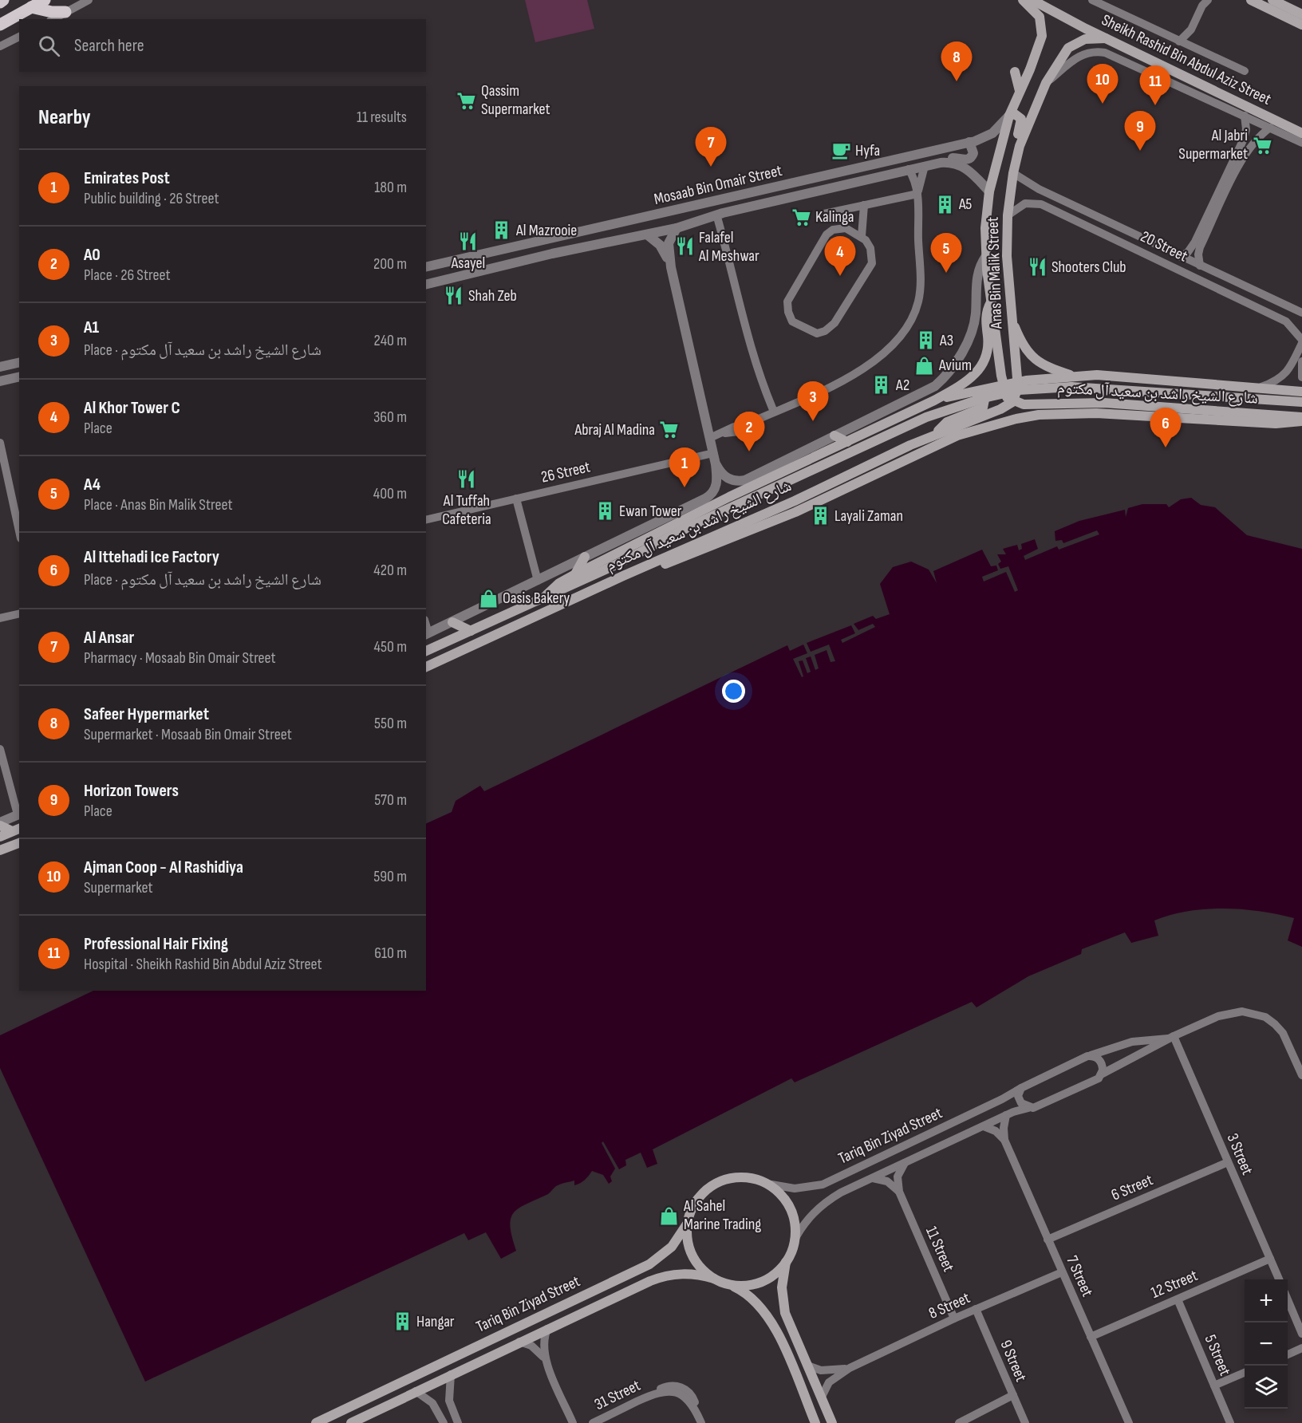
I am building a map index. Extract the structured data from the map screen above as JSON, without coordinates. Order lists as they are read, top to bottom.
{
  "streets": {
    "main road": [
      "Sheikh Rashid Bin Abdul Aziz Street",
      "Anas Bin Malik Street",
      "شارع الشيخ راشد بن سعيد آل مكتوم",
      "Tariq Bin Ziyad Street"
    ],
    "street": [
      "Mosaab Bin Omair Street",
      "20 Street",
      "26 Street",
      "3 Street",
      "6 Street",
      "11 Street",
      "7 Street",
      "12 Street",
      "8 Street",
      "5 Street",
      "9 Street",
      "31 Street"
    ]
  },
  "crossings": [
    ["Sheikh Rashid Bin Abdul Aziz Street", "Anas Bin Malik Street"],
    ["Mosaab Bin Omair Street", "Anas Bin Malik Street"],
    ["20 Street", "Anas Bin Malik Street"],
    ["Tariq Bin Ziyad Street", "3 Street"],
    ["Tariq Bin Ziyad Street", "7 Street"],
    ["3 Street", "6 Street"],
    ["3 Street", "12 Street"],
    ["6 Street", "7 Street"],
    ["11 Street", "8 Street"],
    ["7 Street", "12 Street"],
    ["7 Street", "8 Street"],
    ["12 Street", "5 Street"],
    ["8 Street", "9 Street"]
  ],
  "places": {
    "supermarket": [
      "Qassim Supermarket",
      "Al Jabri Supermarket",
      "Kalinga",
      "Abraj Al Madina"
    ],
    "cafe": ["Hyfa"],
    "building": [
      "A5",
      "Al Mazrooie",
      "A3",
      "A2",
      "Ewan Tower",
      "Layali Zaman",
      "Hangar"
    ],
    "restaurant": [
      "Asayel",
      "Falafel Al Meshwar",
      "Shooters Club",
      "Shah Zeb",
      "Al Tuffah Cafeteria"
    ],
    "shop": ["Avium", "Oasis Bakery", "Al Sahel Marine Trading"]
  },
  "page": {
    "search": "Search here",
    "pins": [
      "8",
      "10",
      "11",
      "9",
      "7",
      "5",
      "4",
      "3",
      "6",
      "2",
      "1"
    ],
    "heading": ["Nearby", "11 results"],
    "list": [
      {
        "mark": "1",
        "name": "Emirates Post",
        "note": "Public building · 26 Street",
        "value": "180 m"
      },
      {
        "mark": "2",
        "name": "A0",
        "note": "Place · 26 Street",
        "value": "200 m"
      },
      {
        "mark": "3",
        "name": "A1",
        "note": "Place · شارع الشيخ راشد بن سعيد آل مكتوم",
        "value": "240 m"
      },
      {
        "mark": "4",
        "name": "Al Khor Tower C",
        "note": "Place",
        "value": "360 m"
      },
      {
        "mark": "5",
        "name": "A4",
        "note": "Place · Anas Bin Malik Street",
        "value": "400 m"
      },
      {
        "mark": "6",
        "name": "Al Ittehadi Ice Factory",
        "note": "Place · شارع الشيخ راشد بن سعيد آل مكتوم",
        "value": "420 m"
      },
      {
        "mark": "7",
        "name": "Al Ansar",
        "note": "Pharmacy · Mosaab Bin Omair Street",
        "value": "450 m"
      },
      {
        "mark": "8",
        "name": "Safeer Hypermarket",
        "note": "Supermarket · Mosaab Bin Omair Street",
        "value": "550 m"
      },
      {
        "mark": "9",
        "name": "Horizon Towers",
        "note": "Place",
        "value": "570 m"
      },
      {
        "mark": "10",
        "name": "Ajman Coop - Al Rashidiya",
        "note": "Supermarket",
        "value": "590 m"
      },
      {
        "mark": "11",
        "name": "Professional Hair Fixing",
        "note": "Hospital · Sheikh Rashid Bin Abdul Aziz Street",
        "value": "610 m"
      }
    ],
    "map_buttons": ["+", "−"]
  }
}
